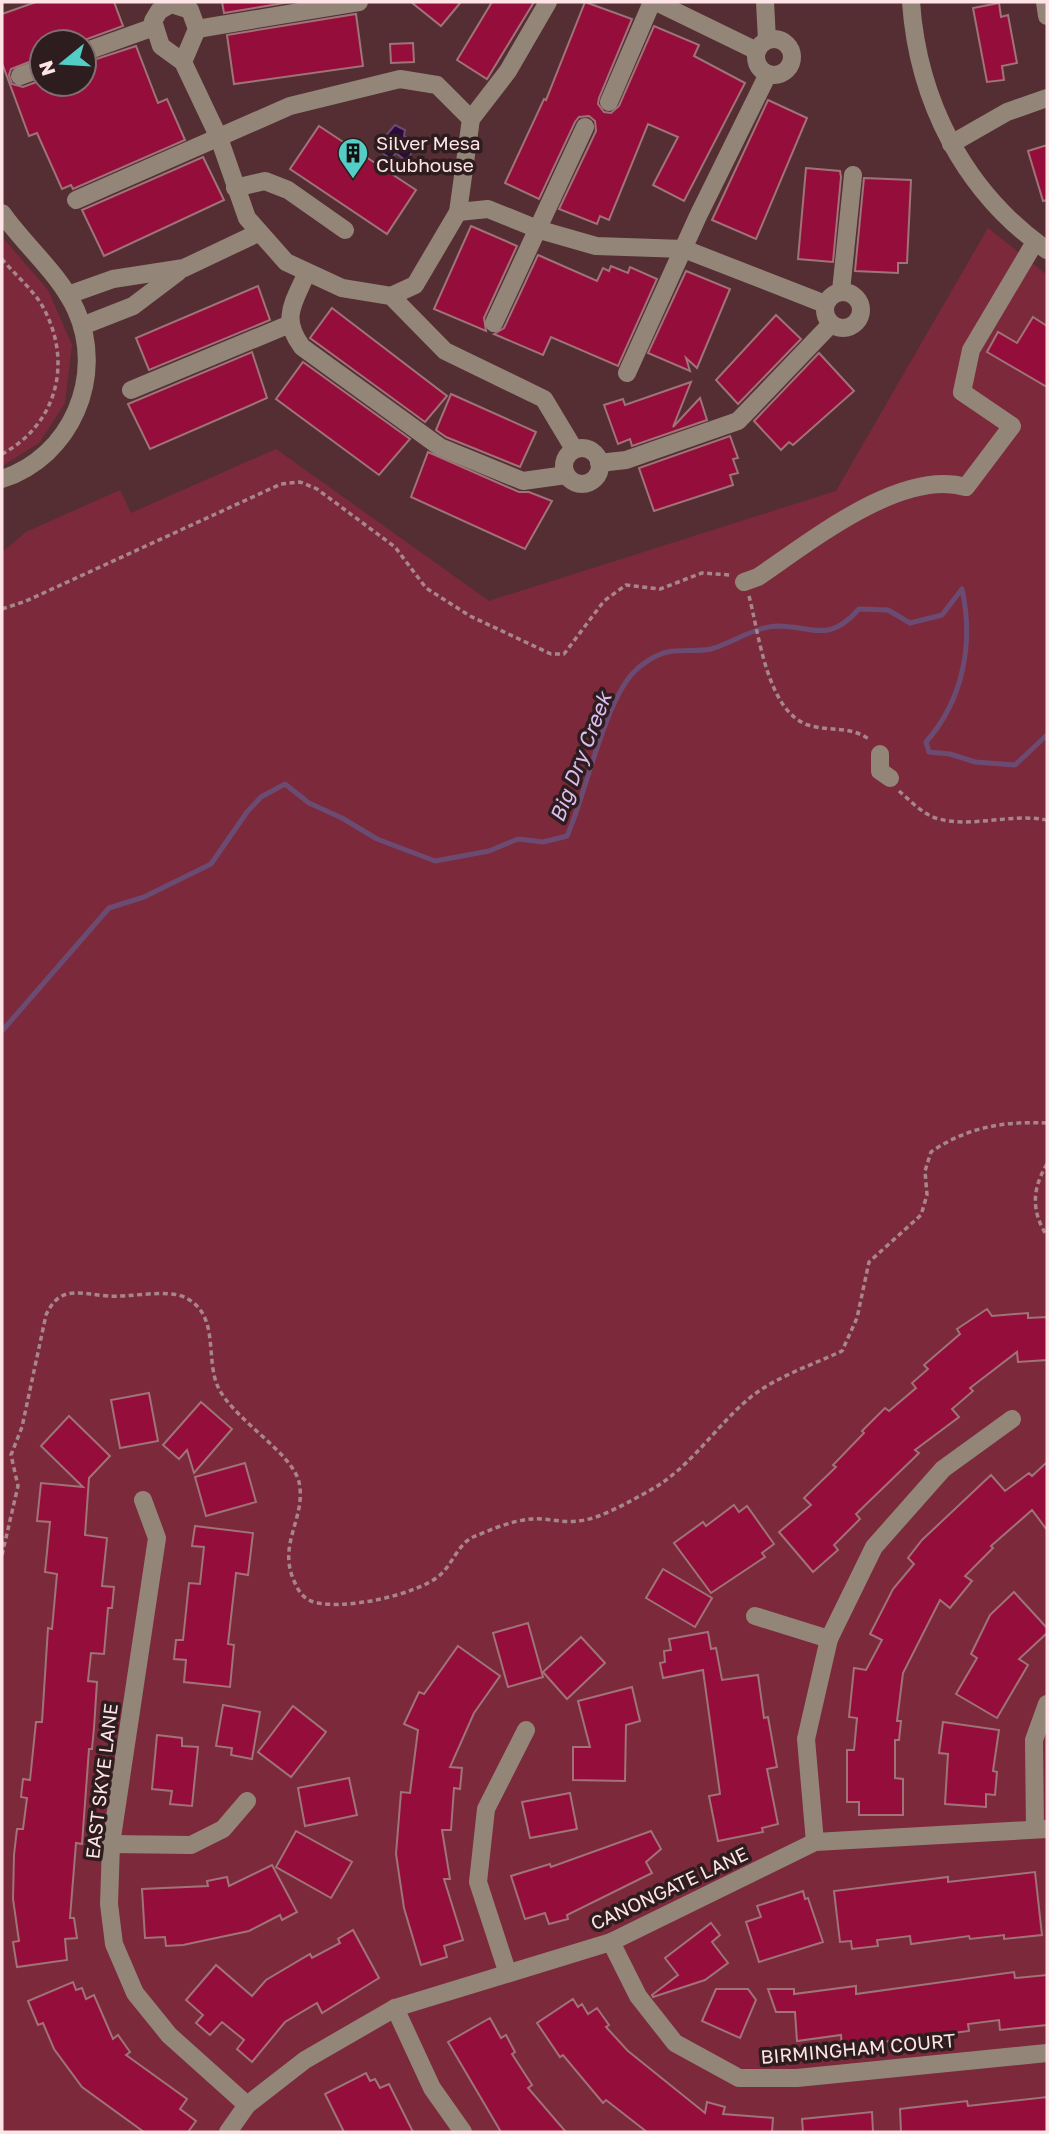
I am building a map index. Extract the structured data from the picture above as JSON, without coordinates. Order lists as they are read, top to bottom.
{
  "streets": {
    "street": ["EAST SKYE LANE", "CANONGATE LANE", "BIRMINGHAM COURT"]
  },
  "crossings": [
    ["EAST SKYE LANE", "CANONGATE LANE"],
    ["CANONGATE LANE", "BIRMINGHAM COURT"]
  ],
  "water": ["Big Dry Creek"],
  "places": {
    "building": ["Silver Mesa Clubhouse"]
  },
  "north": "left"
}
